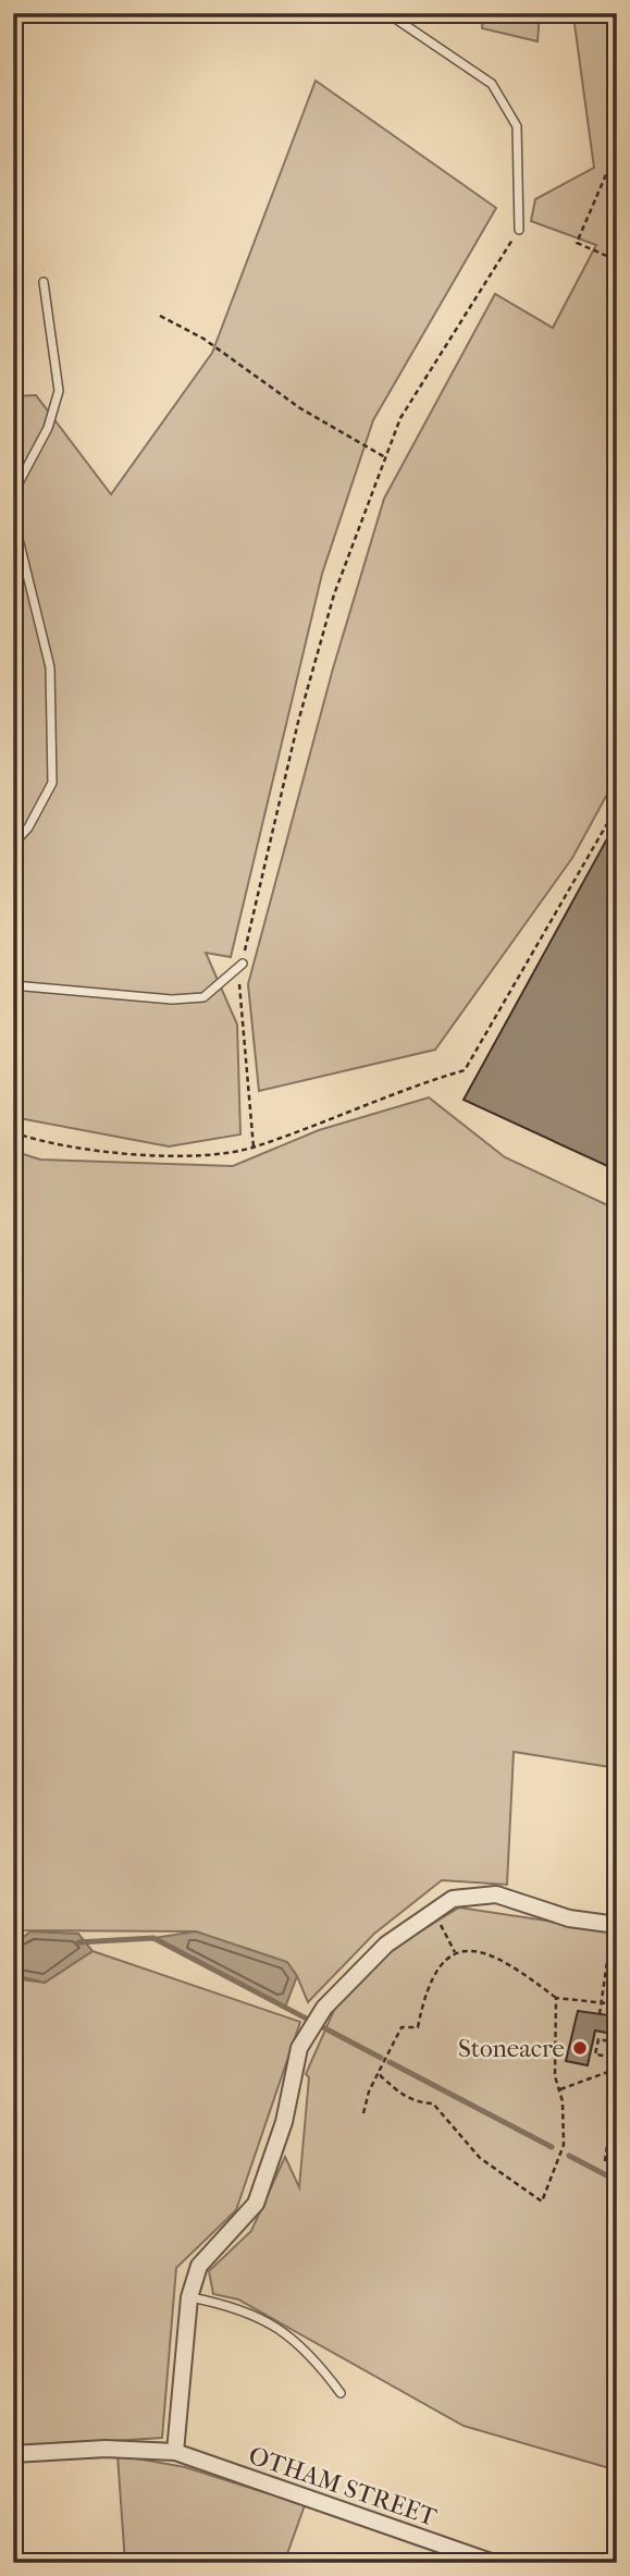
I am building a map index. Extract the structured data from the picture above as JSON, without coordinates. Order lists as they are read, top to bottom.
{
  "streets": {
    "street": ["OTHAM STREET"]
  },
  "places": ["Stoneacre"]
}
